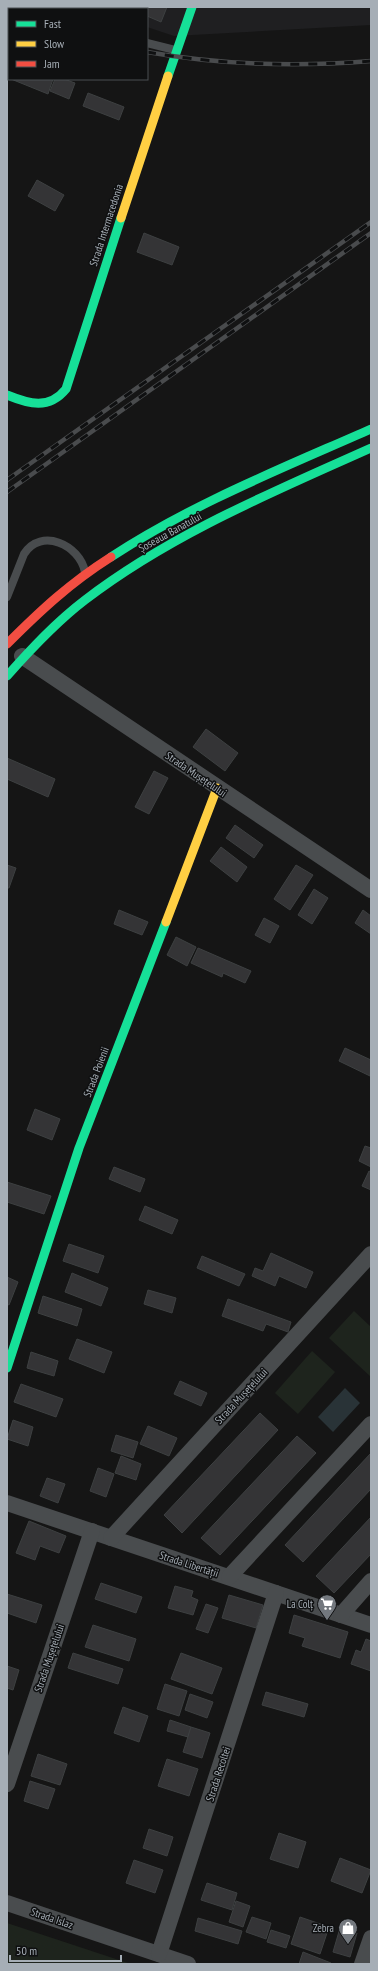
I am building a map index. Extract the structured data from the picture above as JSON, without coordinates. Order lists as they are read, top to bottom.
{
  "streets": {
    "street": [
      "Strada Intermacedonia",
      "Șoseaua Banatului",
      "Strada Mușețelului",
      "Strada Poienii",
      "Strada Libertății",
      "Strada Recoltei",
      "Strada Islaz"
    ]
  },
  "crossings": [
    ["Șoseaua Banatului", "Strada Mușețelului"],
    ["Strada Mușețelului", "Strada Poienii"],
    ["Strada Mușețelului", "Strada Libertății"],
    ["Strada Libertății", "Strada Recoltei"],
    ["Strada Recoltei", "Strada Islaz"]
  ],
  "places": {
    "supermarket": ["La Colț"],
    "shop": ["Zebra"]
  },
  "legend": ["Fast", "Slow", "Jam"],
  "scale_bar": "50 m"
}
